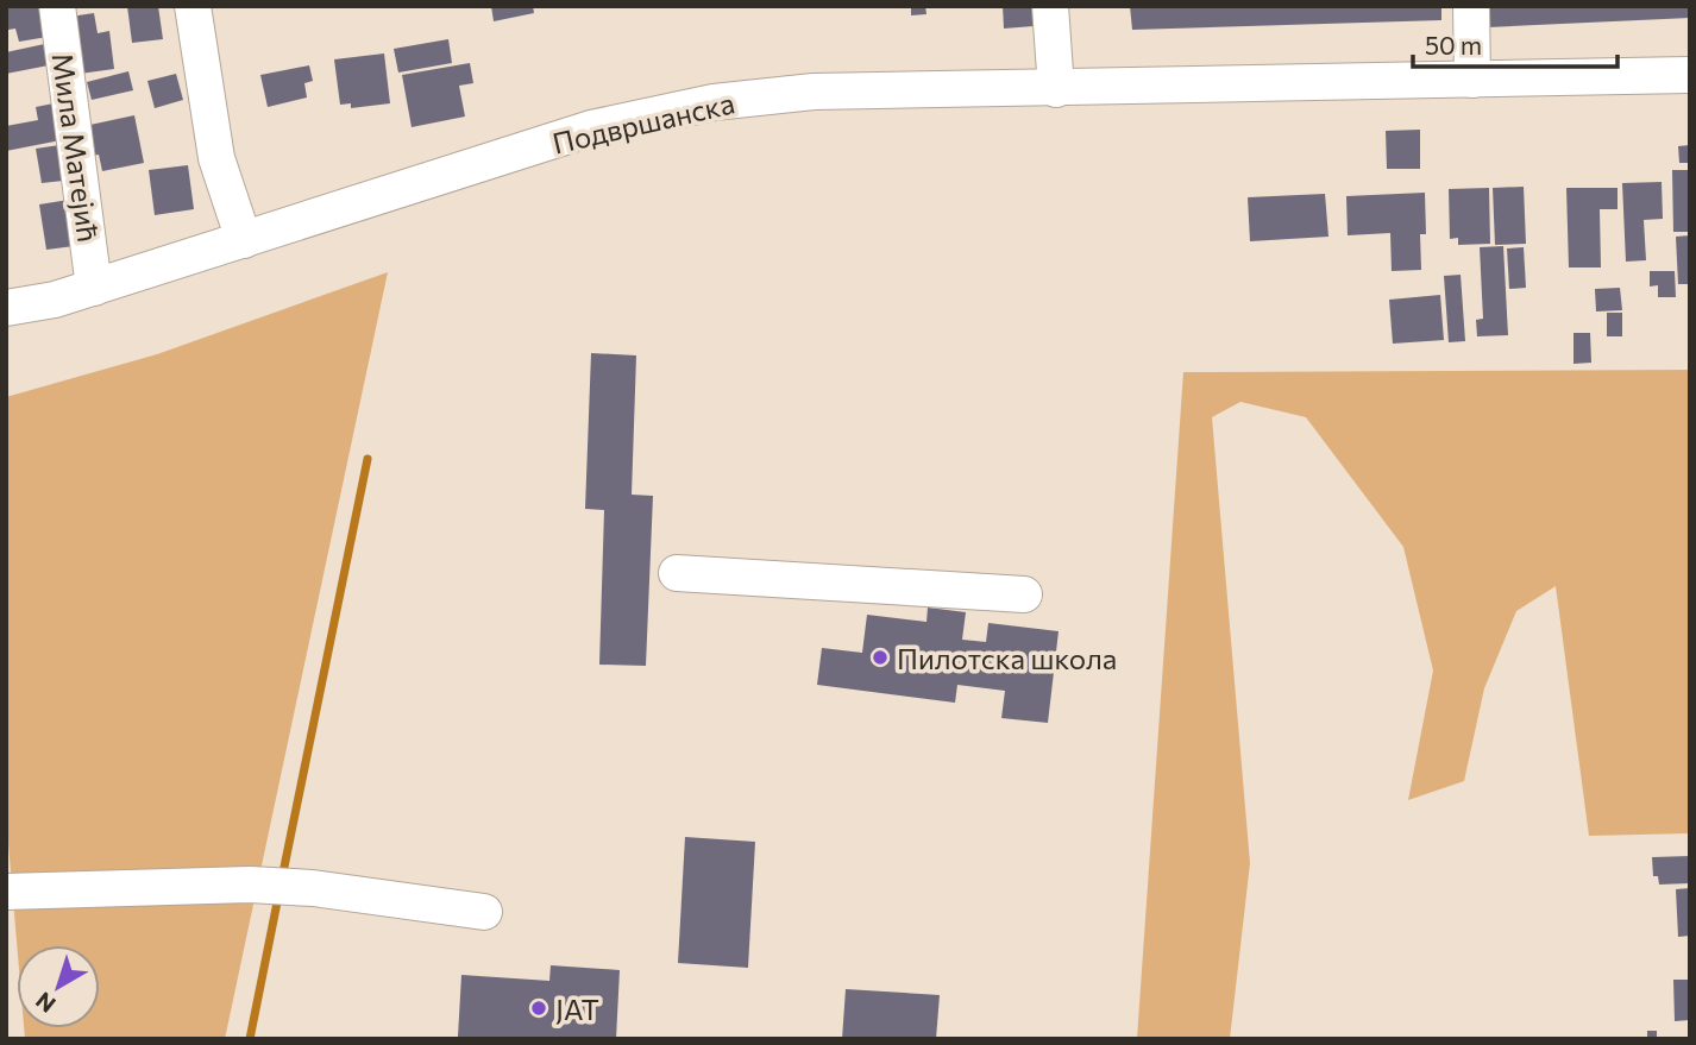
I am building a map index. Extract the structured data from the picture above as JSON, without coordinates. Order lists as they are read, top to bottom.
{
  "streets": {
    "street": ["Подвршанска", "Мила Матејић"]
  },
  "crossings": [
    ["Подвршанска", "Мила Матејић"]
  ],
  "places": ["Пилотска школа", "ЈАТ"],
  "scale_bar": "50 m",
  "north": "bottom left"
}
